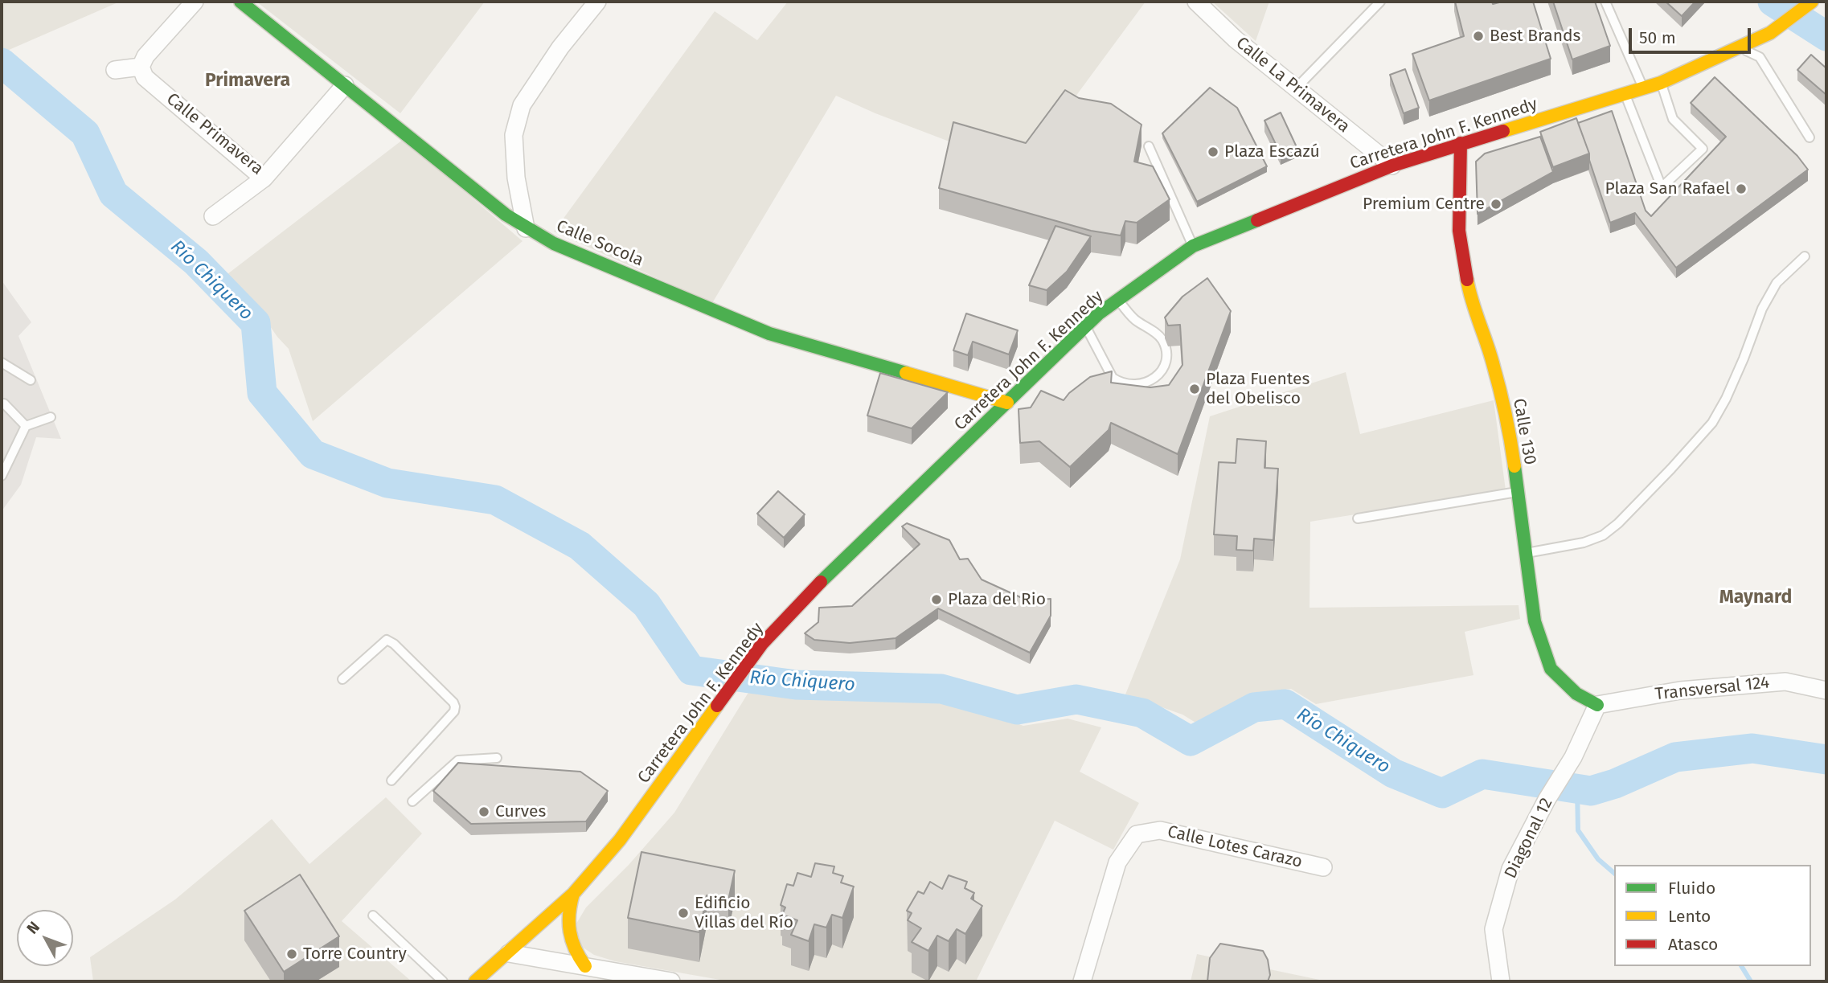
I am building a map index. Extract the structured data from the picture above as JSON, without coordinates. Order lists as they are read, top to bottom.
{
  "streets": {
    "main road": ["Carretera John F. Kennedy", "Calle Socola", "Calle 130"],
    "street": [
      "Calle La Primavera",
      "Calle Primavera",
      "Transversal 124",
      "Diagonal 12",
      "Calle Lotes Carazo"
    ]
  },
  "crossings": [
    ["Calle La Primavera", "Carretera John F. Kennedy"],
    ["Calle Primavera", "Calle Socola"],
    ["Carretera John F. Kennedy", "Calle Socola"],
    ["Carretera John F. Kennedy", "Calle 130"],
    ["Calle 130", "Transversal 124"],
    ["Calle 130", "Diagonal 12"],
    ["Transversal 124", "Diagonal 12"]
  ],
  "districts": ["Primavera", "Maynard"],
  "water": ["Río Chiquero"],
  "places": [
    "Best Brands",
    "Plaza Escazú",
    "Plaza San Rafael",
    "Premium Centre",
    "Plaza Fuentes del Obelisco",
    "Plaza del Rio",
    "Curves",
    "Edificio Villas del Río",
    "Torre Country"
  ],
  "legend": ["Fluido", "Lento", "Atasco"],
  "scale_bar": "50 m",
  "north": "top left"
}
